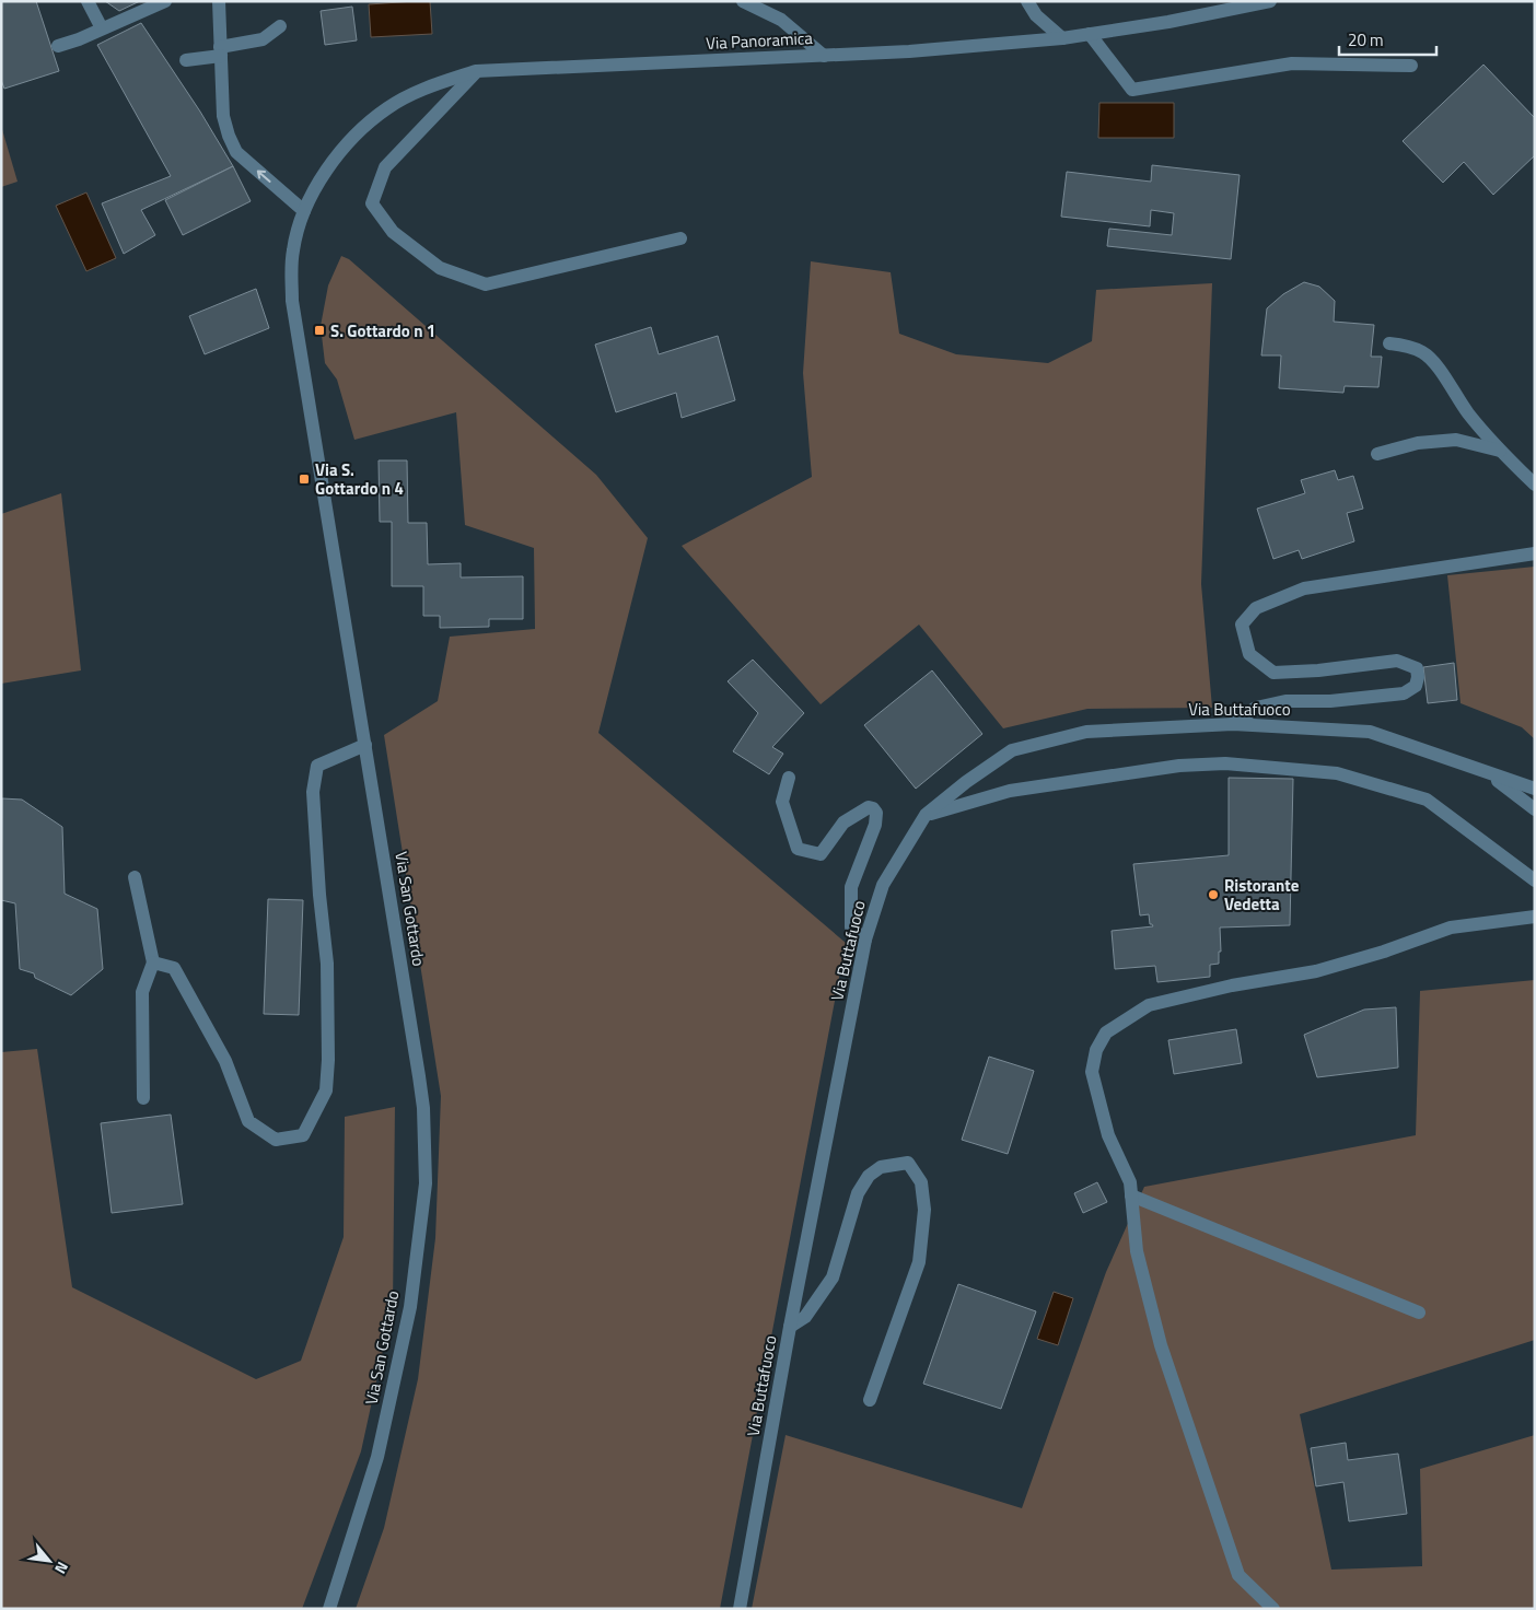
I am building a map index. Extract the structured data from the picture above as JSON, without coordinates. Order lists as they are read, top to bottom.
{
  "streets": {
    "street": ["Via Panoramica", "Via Buttafuoco", "Via San Gottardo"]
  },
  "crossings": [
    ["Via Panoramica", "Via San Gottardo"]
  ],
  "places": {
    "transit": ["S. Gottardo n 1", "Via S. Gottardo n 4"],
    "other": ["Ristorante Vedetta"]
  },
  "scale_bar": "20 m",
  "north": "bottom right"
}
